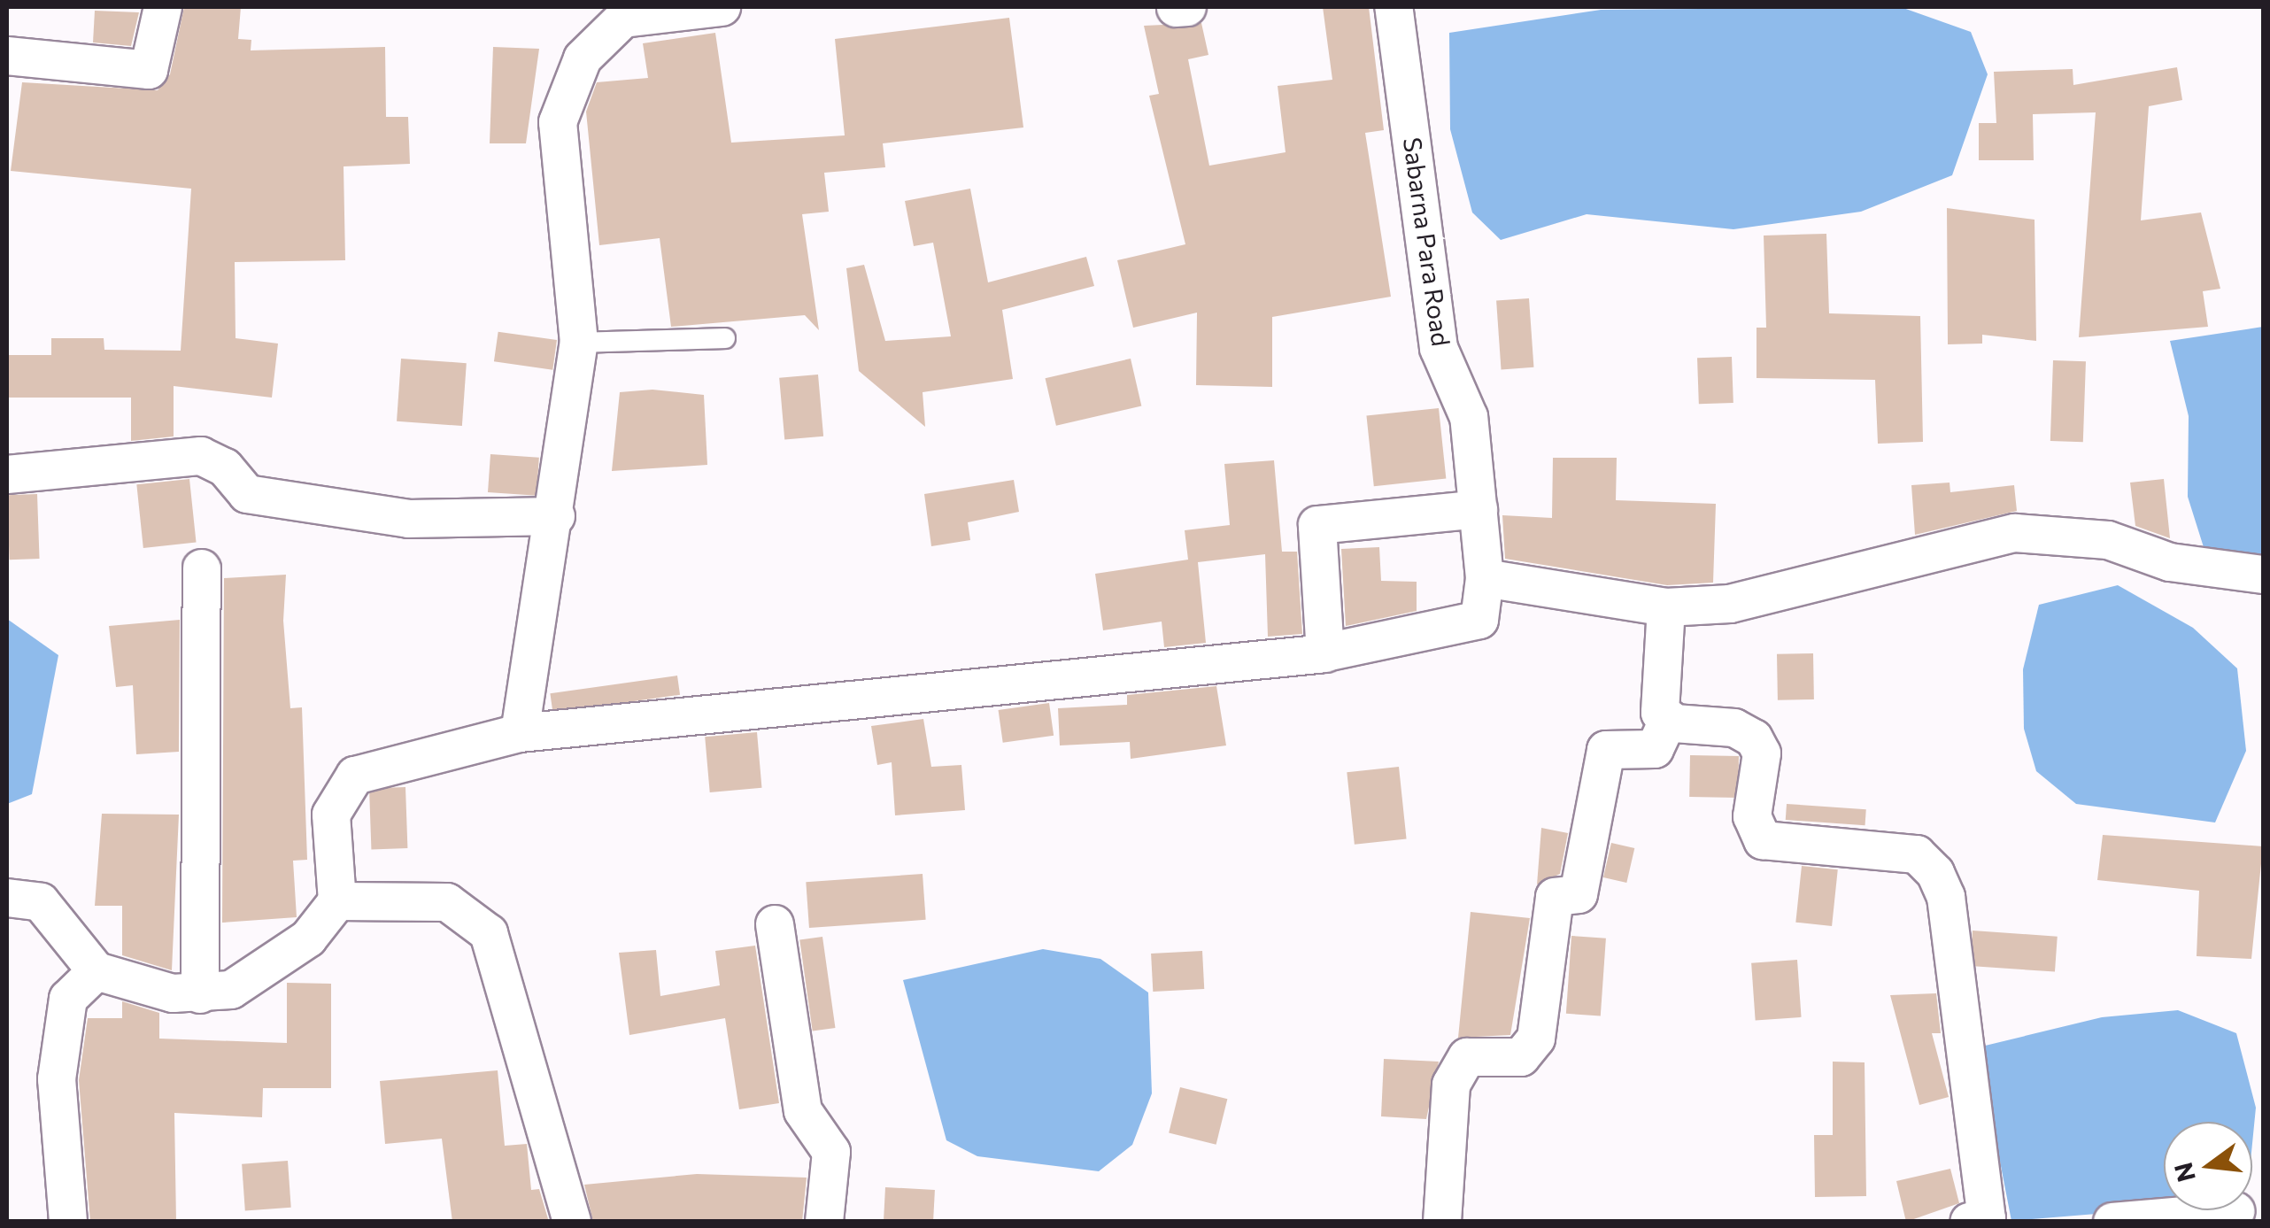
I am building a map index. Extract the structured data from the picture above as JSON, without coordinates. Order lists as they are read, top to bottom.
{
  "streets": {
    "street": ["Sabarna Para Road"]
  },
  "north": "left"
}
